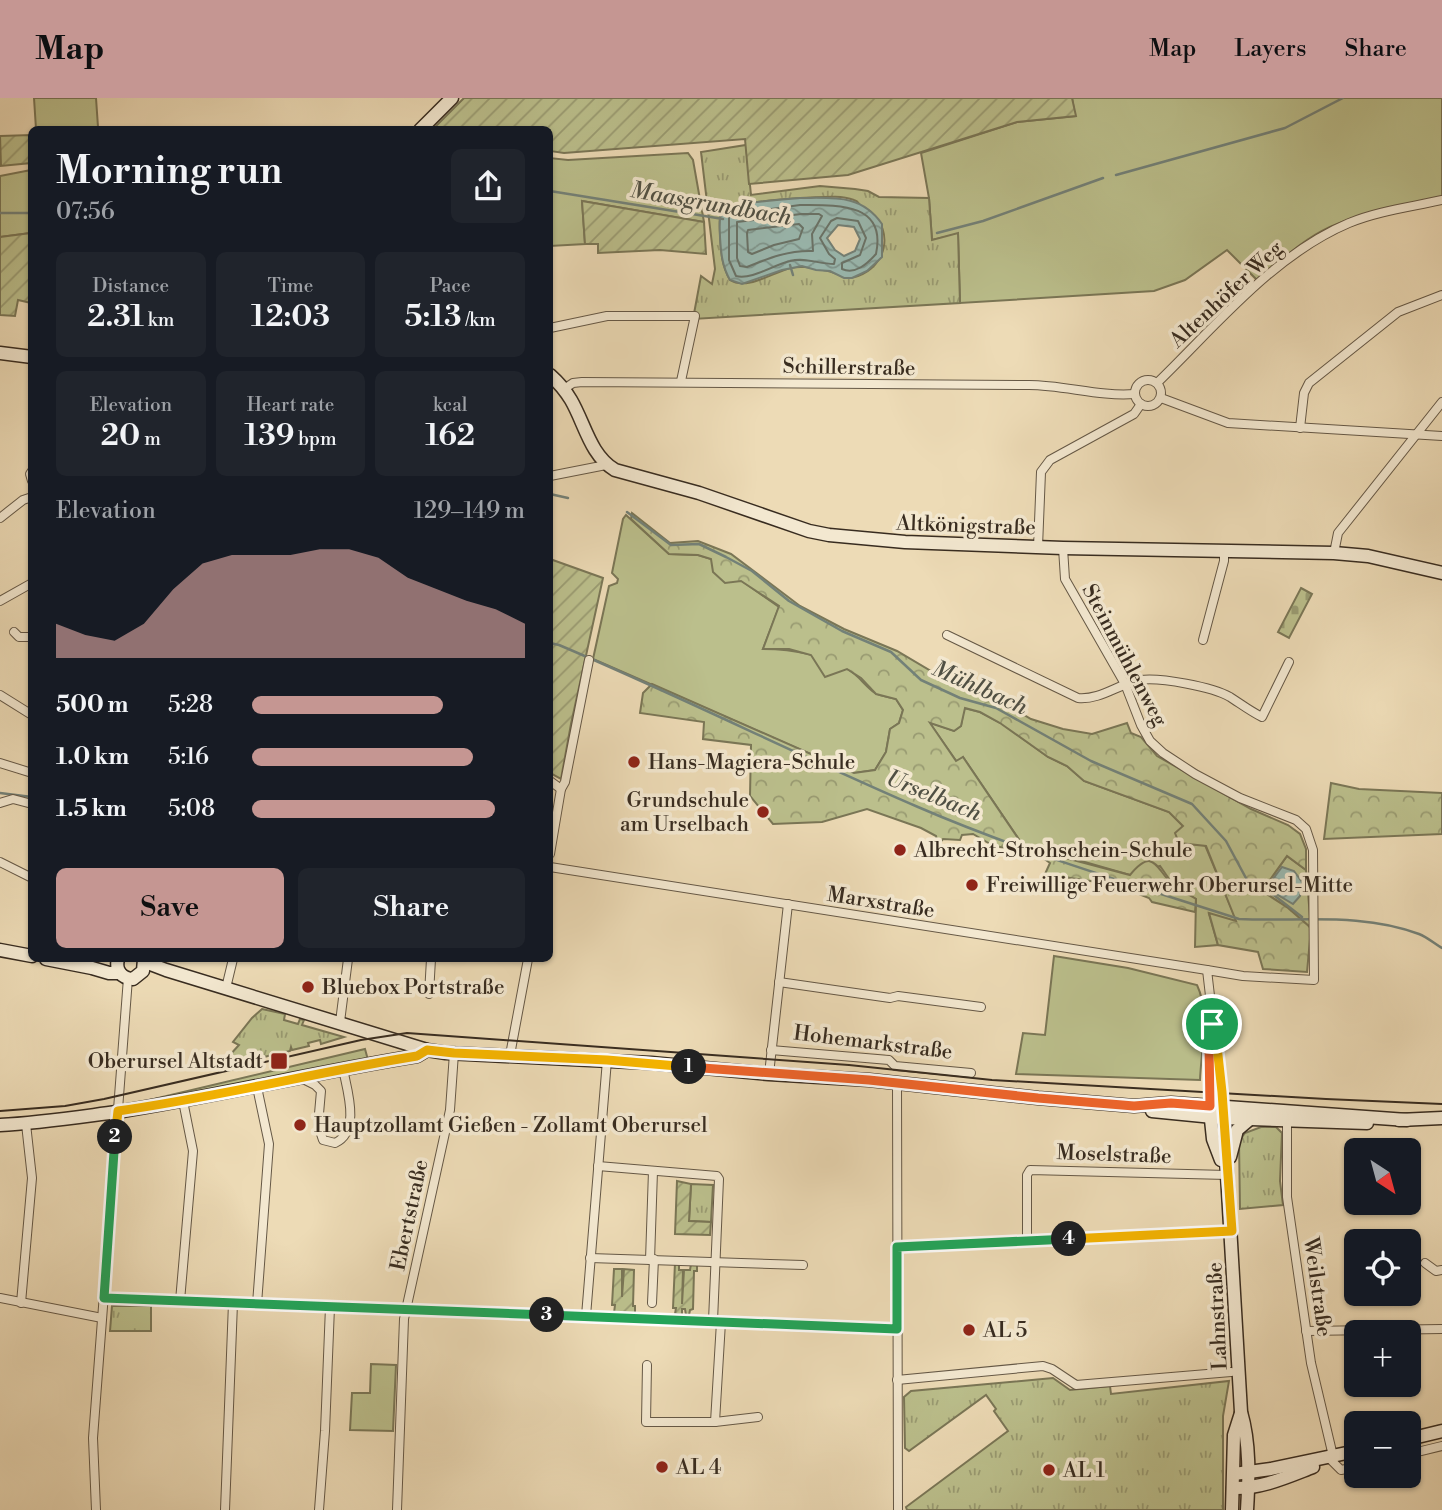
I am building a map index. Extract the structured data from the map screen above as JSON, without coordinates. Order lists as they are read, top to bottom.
{
  "streets": {
    "street": [
      "Altenhöfer Weg",
      "Schillerstraße",
      "Altkönigstraße",
      "Steinmühlenweg",
      "Marxstraße",
      "Hohemarkstraße",
      "Moselstraße",
      "Ebertstraße",
      "Weilstraße",
      "Lahnstraße"
    ]
  },
  "crossings": [
    ["Altenhöfer Weg", "Schillerstraße"],
    ["Altkönigstraße", "Steinmühlenweg"],
    ["Steinmühlenweg", "Marxstraße"],
    ["Hohemarkstraße", "Ebertstraße"],
    ["Hohemarkstraße", "Weilstraße"],
    ["Hohemarkstraße", "Lahnstraße"],
    ["Moselstraße", "Lahnstraße"]
  ],
  "water": ["Maasgrundbach", "Mühlbach", "Urselbach"],
  "places": {
    "other": [
      "Hans-Magiera-Schule",
      "Grundschule am Urselbach",
      "Albrecht-Strohschein-Schule",
      "Freiwillige Feuerwehr Oberursel-Mitte",
      "Bluebox Portstraße",
      "Hauptzollamt Gießen - Zollamt Oberursel",
      "AL 5",
      "AL 4",
      "AL 1"
    ],
    "transit": ["Oberursel Altstadt"]
  },
  "north": "bottom right",
  "page": {
    "header": "Map",
    "nav": ["Map", "Layers", "Share"],
    "heading": ["Morning run", "07:56"],
    "stats": [
      ["Distance", "2.31 km"],
      ["Time", "12:03"],
      ["Pace", "5:13 /km"],
      ["Elevation", "20 m"],
      ["Heart rate", "139 bpm"],
      ["kcal", "162"]
    ],
    "chart": ["Elevation", "129–149 m"],
    "list": [
      {
        "name": "500 m",
        "note": "5:28"
      },
      {
        "name": "1.0 km",
        "note": "5:16"
      },
      {
        "name": "1.5 km",
        "note": "5:08"
      }
    ],
    "buttons": ["Save", "Share"],
    "pins": [
      "1",
      "2",
      "4",
      "3"
    ],
    "map_buttons": ["+", "−"]
  }
}
